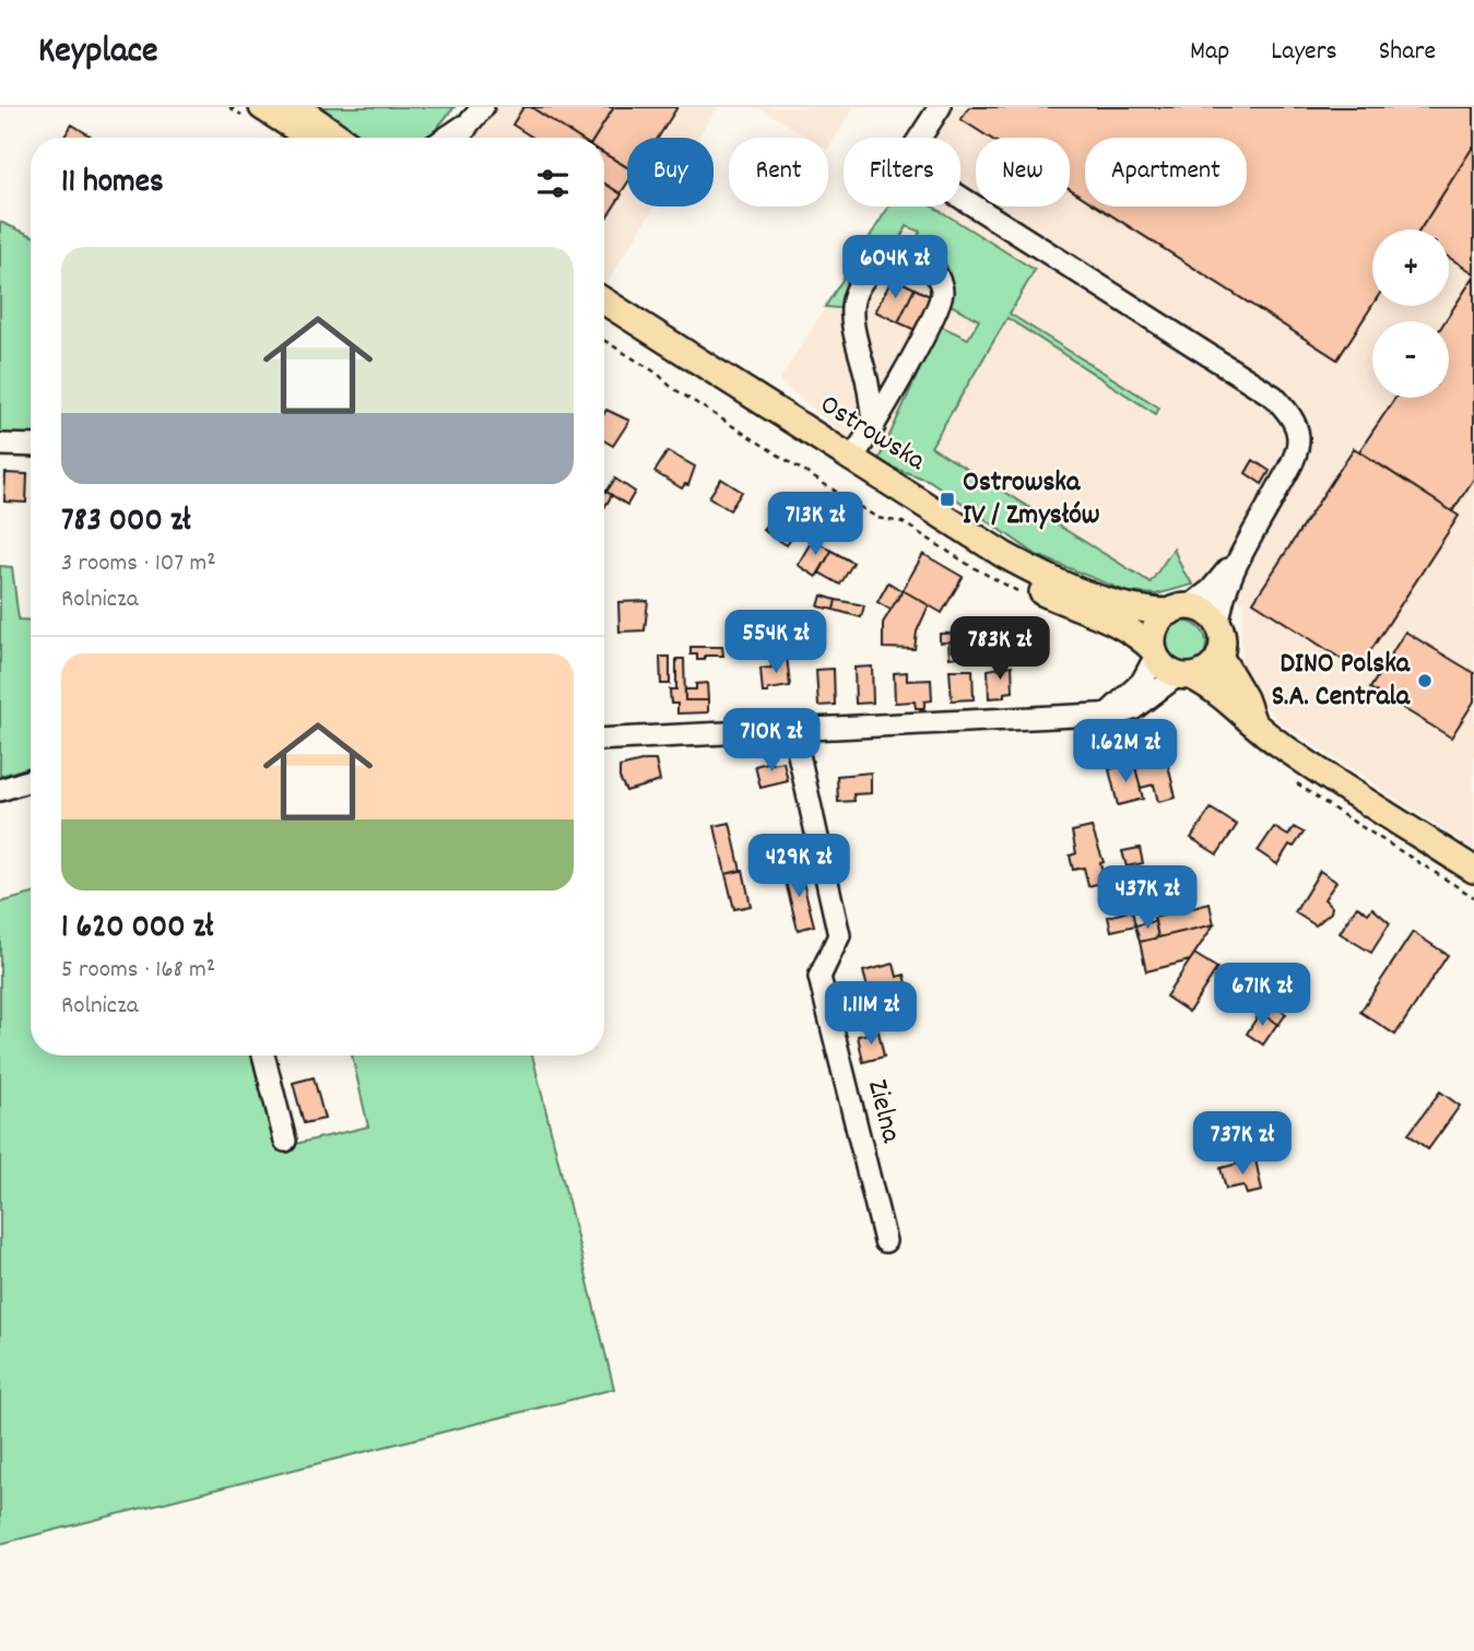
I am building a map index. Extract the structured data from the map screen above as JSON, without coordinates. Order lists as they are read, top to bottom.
{
  "streets": {
    "main road": ["Ostrowska"],
    "street": ["Zielna"]
  },
  "places": {
    "transit": ["Ostrowska IV / Zmysłów"],
    "other": ["DINO Polska S.A. Centrala"]
  },
  "page": {
    "header": "Keyplace",
    "nav": ["Map", "Layers", "Share"],
    "chip": [
      "Buy",
      "Rent",
      "Filters",
      "New",
      "Apartment"
    ],
    "heading": "11 homes",
    "map_buttons": ["+", "−"],
    "list": [
      {
        "name": "783 000 zł",
        "note": "3 rooms · 107 m² · Rolnicza"
      },
      {
        "name": "1 620 000 zł",
        "note": "5 rooms · 168 m² · Rolnicza"
      }
    ],
    "price": [
      "604K zł",
      "713K zł",
      "554K zł",
      "783K zł",
      "710K zł",
      "1.62M zł",
      "429K zł",
      "437K zł",
      "671K zł",
      "1.11M zł",
      "737K zł"
    ]
  }
}
